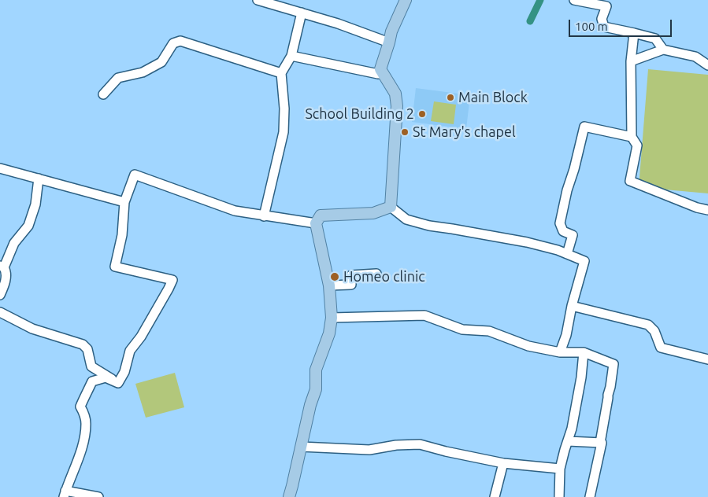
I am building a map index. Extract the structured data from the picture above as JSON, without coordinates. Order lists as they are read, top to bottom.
{
  "places": [
    "Main Block",
    "School Building 2",
    "St Mary's chapel",
    "Homeo clinic"
  ],
  "scale_bar": "100 m"
}
